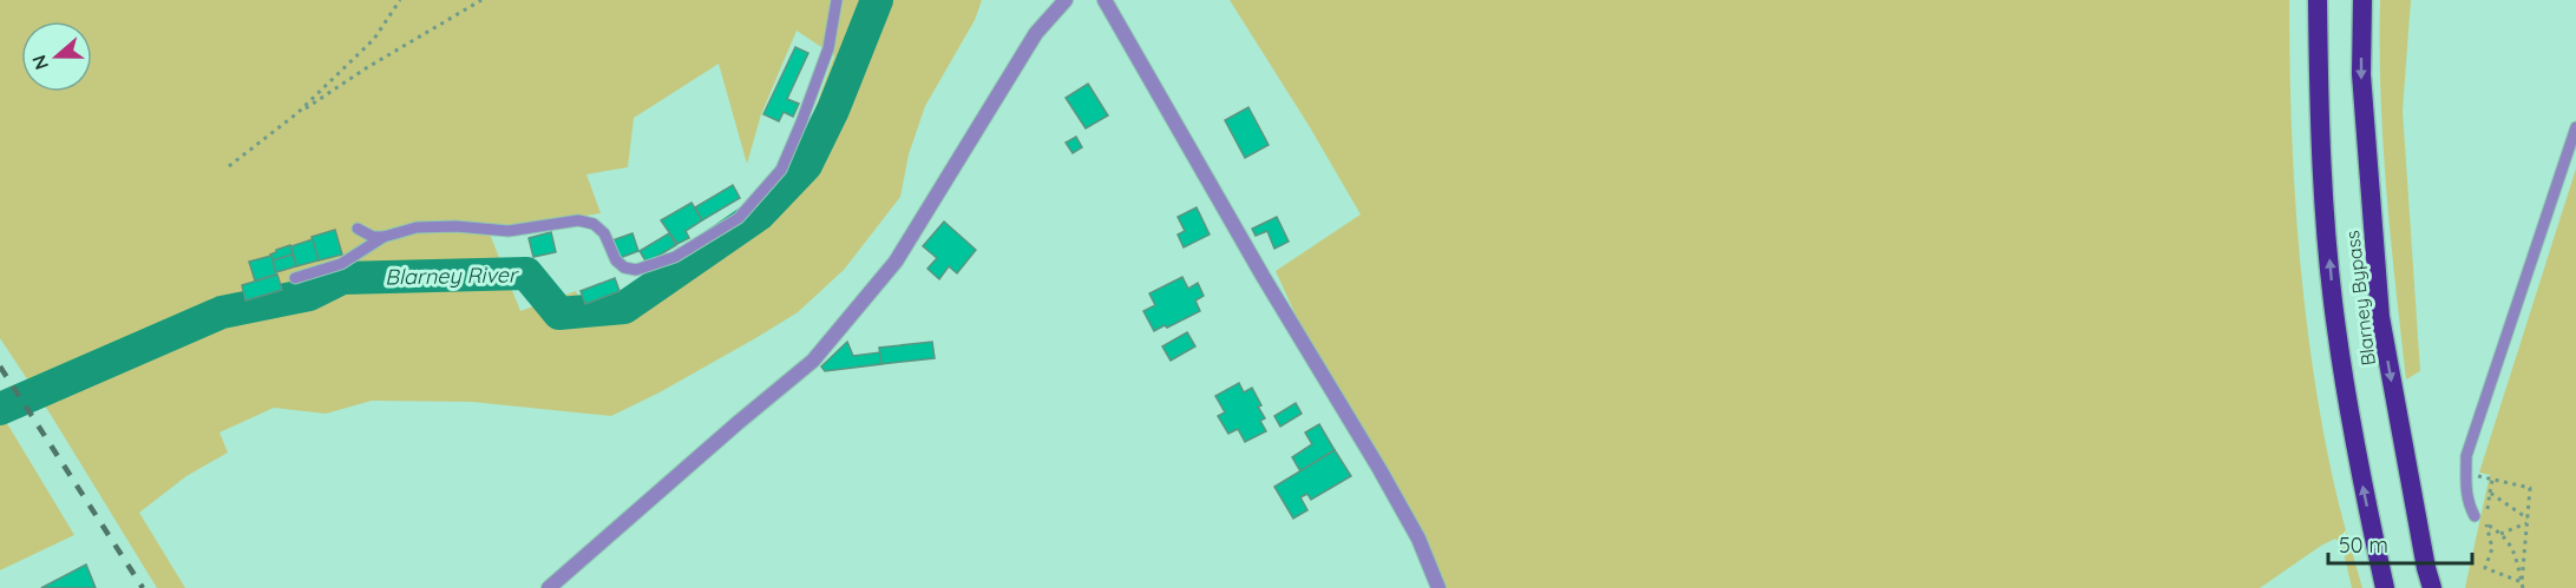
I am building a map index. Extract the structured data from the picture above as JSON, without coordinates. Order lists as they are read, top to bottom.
{
  "streets": {
    "highway": ["Blarney Bypass"]
  },
  "water": ["Blarney River"],
  "scale_bar": "50 m",
  "north": "left"
}
